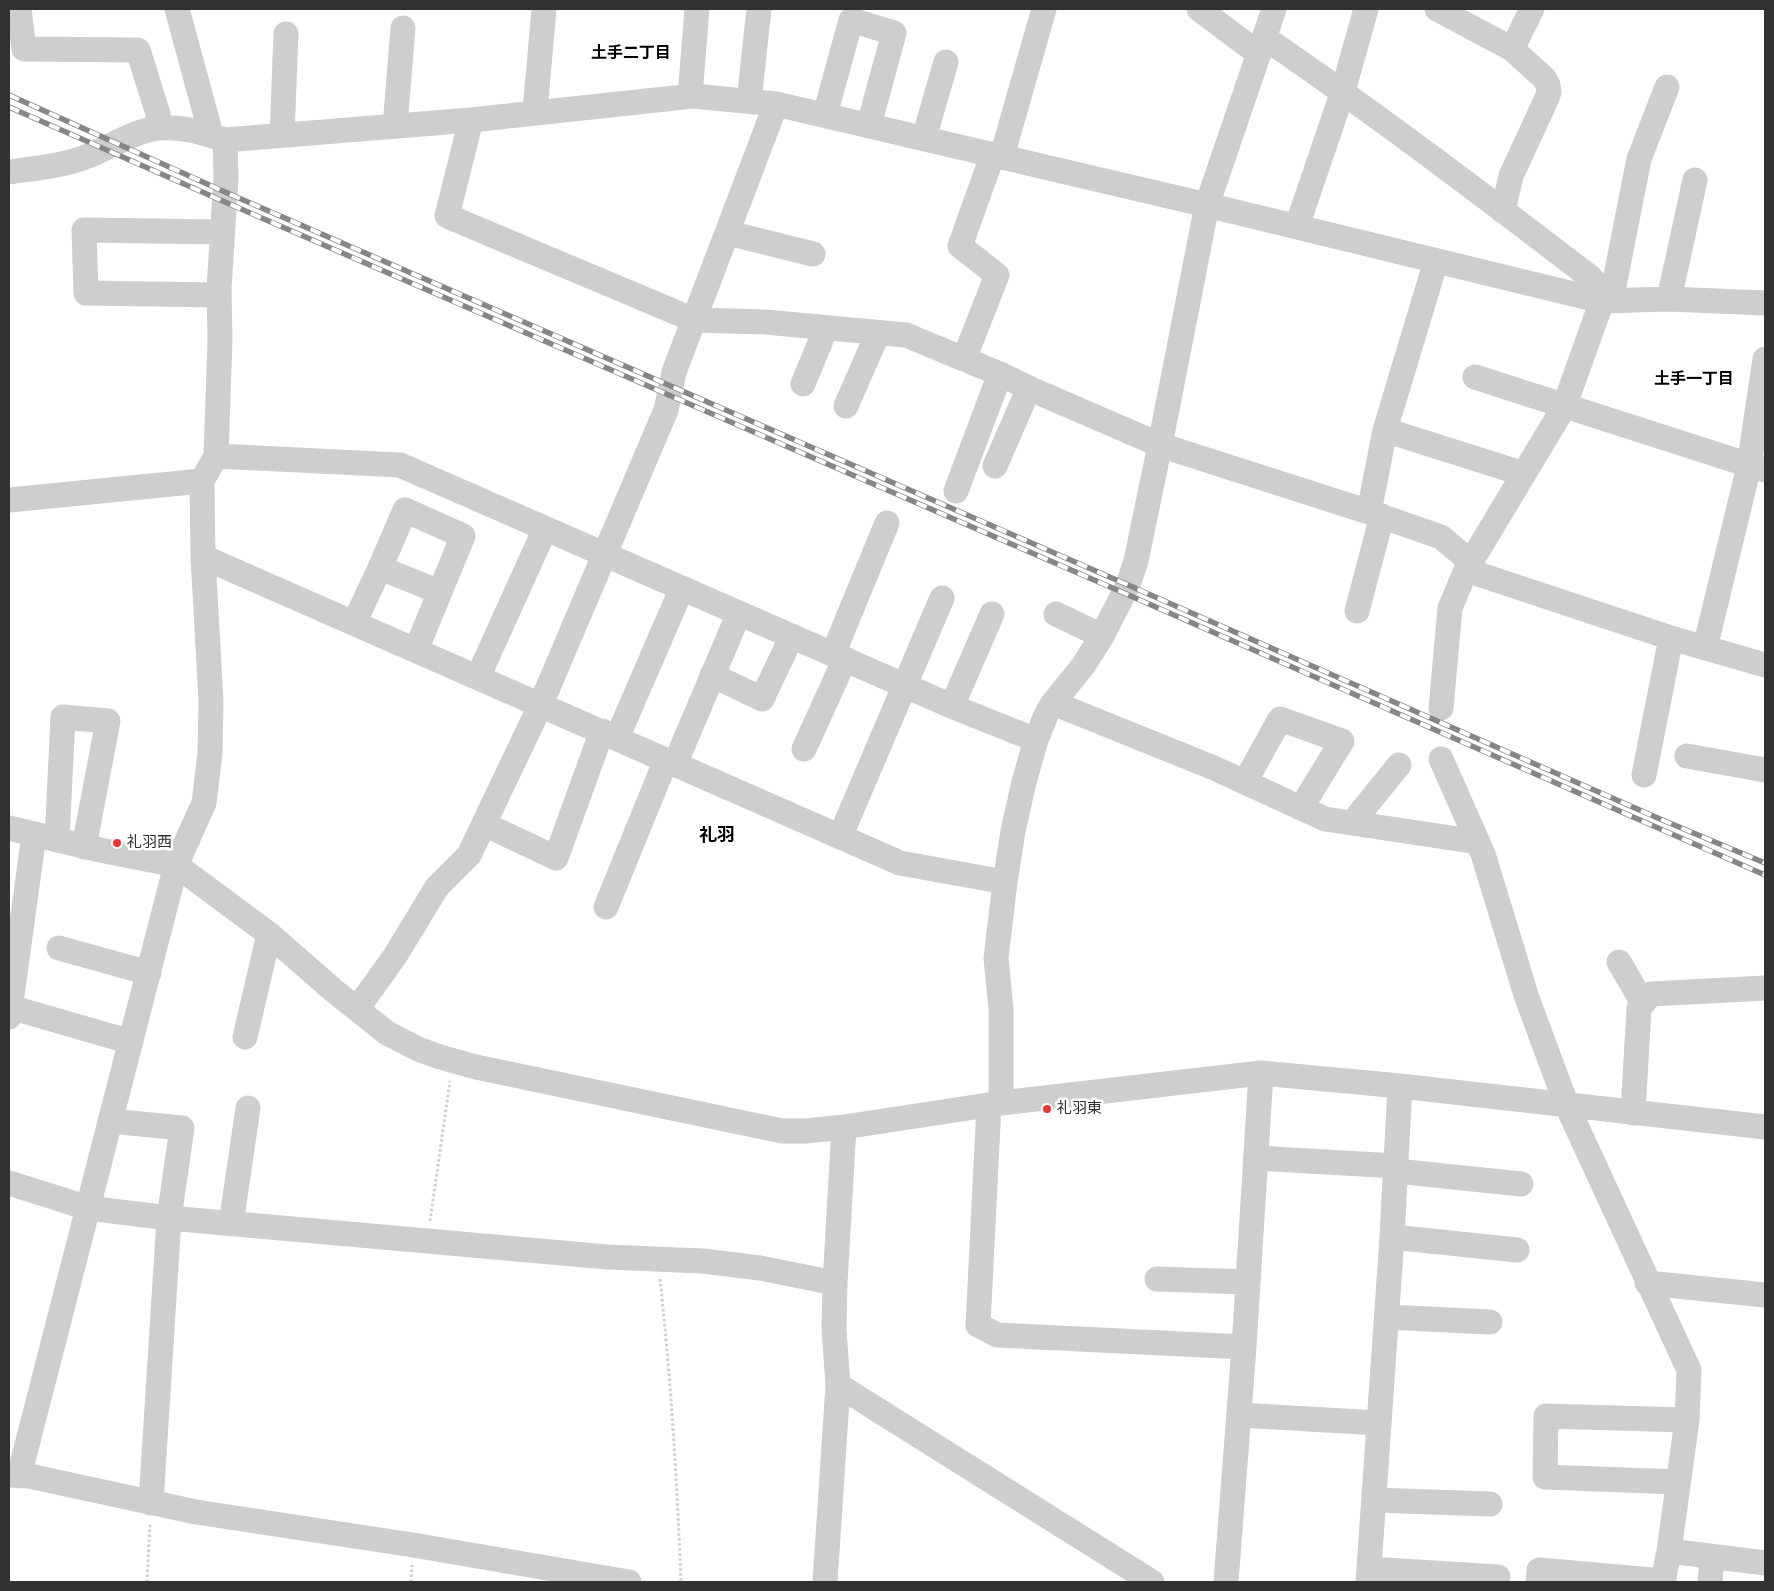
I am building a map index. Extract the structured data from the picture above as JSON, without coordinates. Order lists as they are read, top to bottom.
{
  "districts": ["土手二丁目", "土手一丁目", "礼羽"],
  "places": ["礼羽西", "礼羽東"]
}
